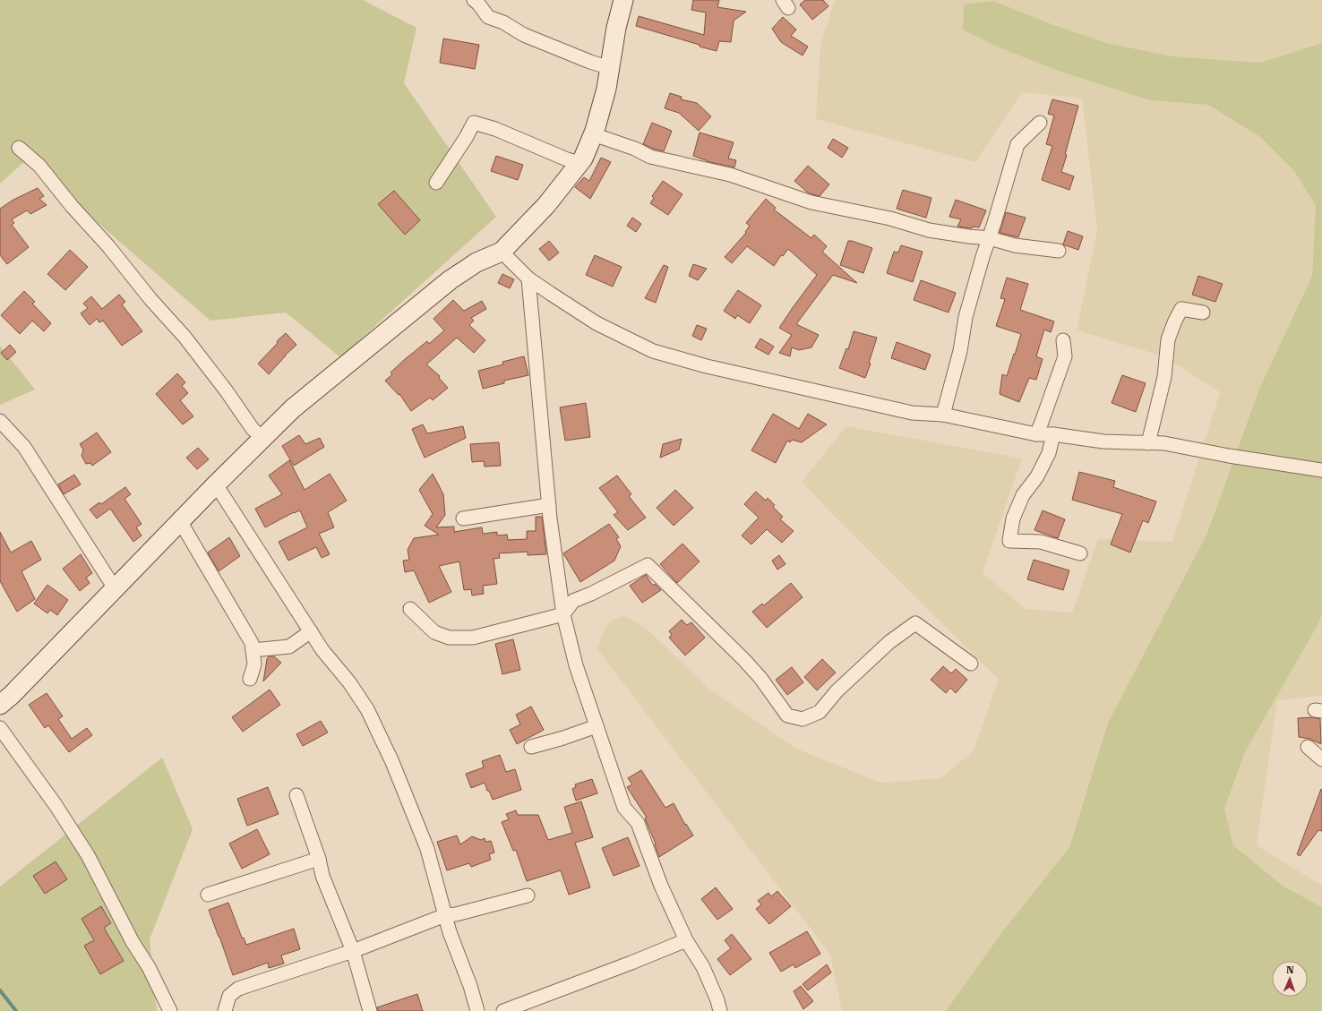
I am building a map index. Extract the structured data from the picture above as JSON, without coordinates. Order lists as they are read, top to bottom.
{
  "north": "top"
}
